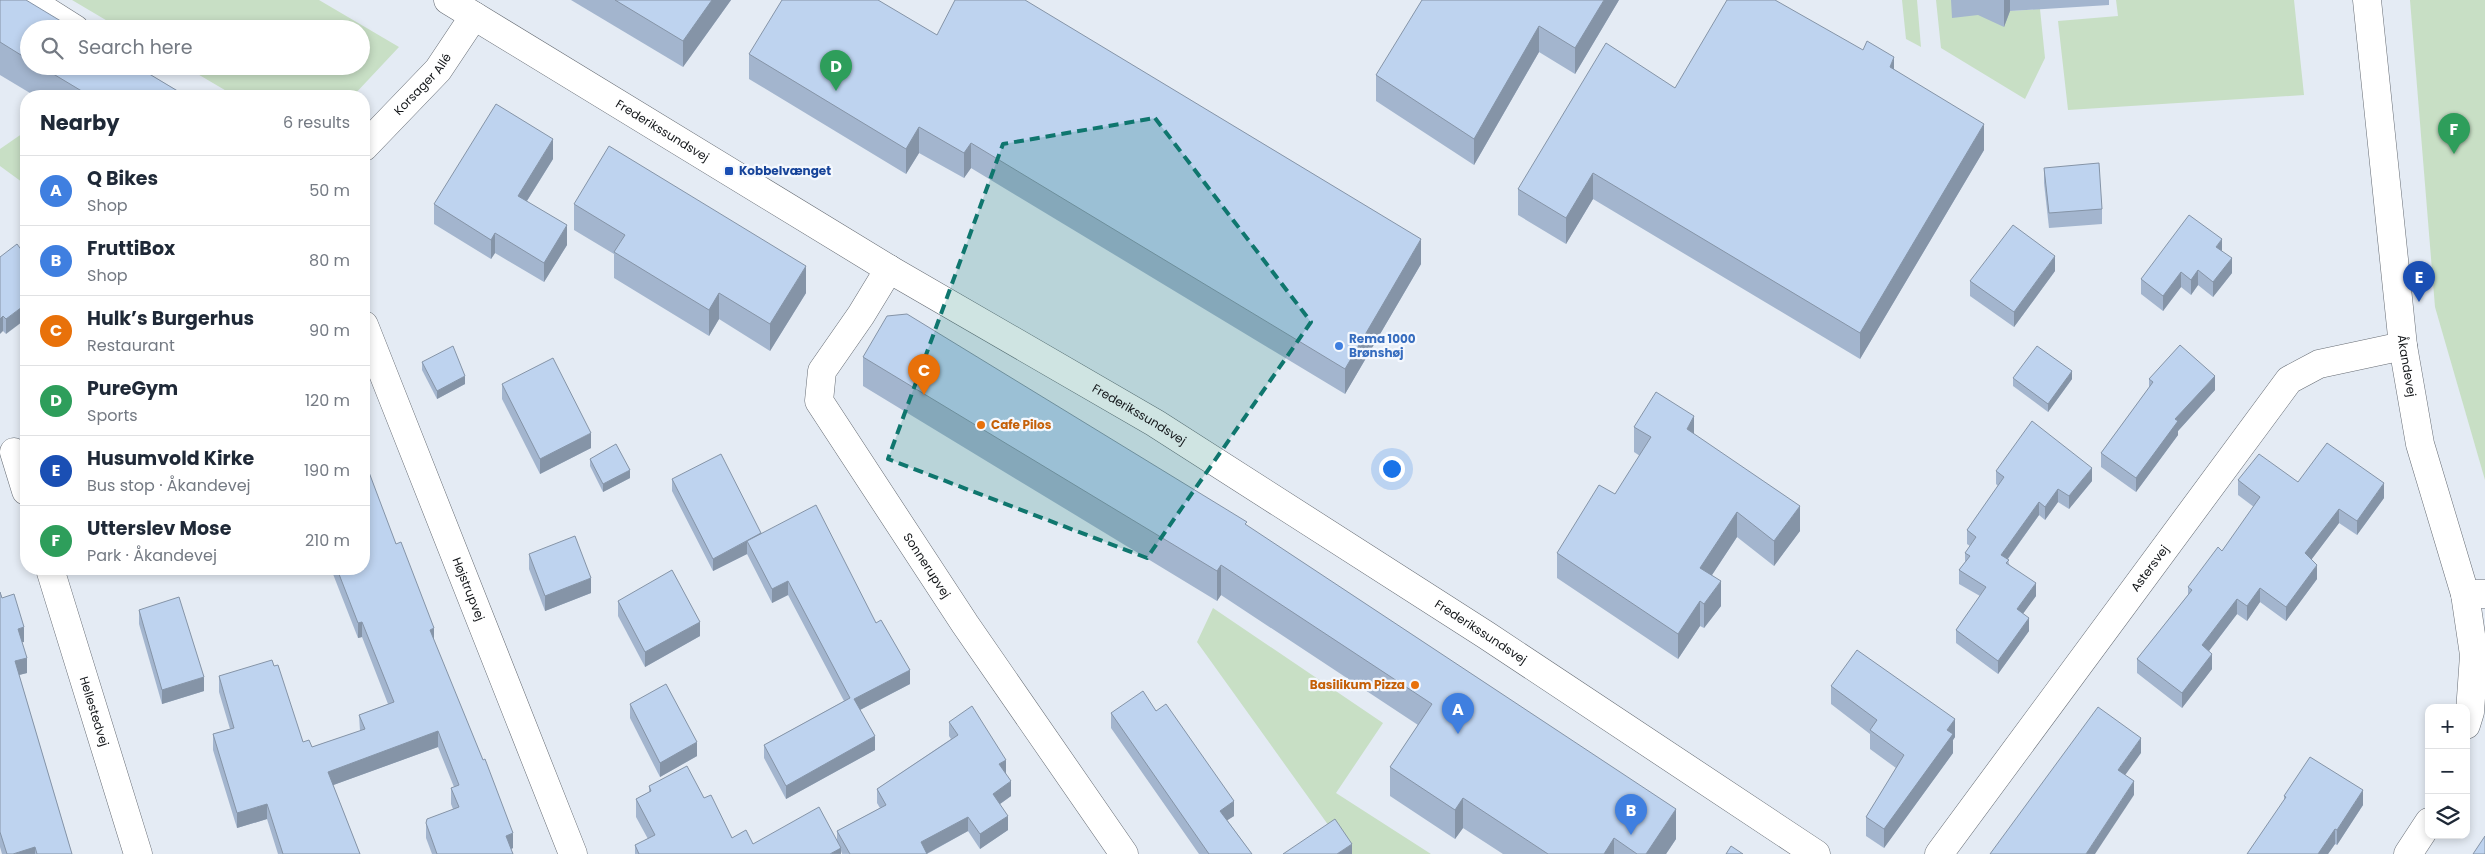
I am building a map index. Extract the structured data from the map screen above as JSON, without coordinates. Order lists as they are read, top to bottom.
{
  "streets": {
    "street": [
      "Korsager Allé",
      "Frederikssundsvej",
      "Åkandevej",
      "Sonnerupvej",
      "Astersvej",
      "Højstrupvej",
      "Hellestedvej"
    ]
  },
  "crossings": [
    ["Korsager Allé", "Frederikssundsvej"],
    ["Frederikssundsvej", "Sonnerupvej"],
    ["Åkandevej", "Astersvej"]
  ],
  "places": {
    "transit": ["Kobbelvænget"],
    "other": ["Rema 1000 Brønshøj", "Cafe Pilos", "Basilikum Pizza"]
  },
  "page": {
    "search": "Search here",
    "pins": [
      "D",
      "F",
      "E",
      "C",
      "A",
      "B"
    ],
    "heading": ["Nearby", "6 results"],
    "list": [
      {
        "mark": "A",
        "name": "Q Bikes",
        "note": "Shop",
        "value": "50 m"
      },
      {
        "mark": "B",
        "name": "FruttiBox",
        "note": "Shop",
        "value": "80 m"
      },
      {
        "mark": "C",
        "name": "Hulk’s Burgerhus",
        "note": "Restaurant",
        "value": "90 m"
      },
      {
        "mark": "D",
        "name": "PureGym",
        "note": "Sports",
        "value": "120 m"
      },
      {
        "mark": "E",
        "name": "Husumvold Kirke",
        "note": "Bus stop · Åkandevej",
        "value": "190 m"
      },
      {
        "mark": "F",
        "name": "Utterslev Mose",
        "note": "Park · Åkandevej",
        "value": "210 m"
      }
    ],
    "map_buttons": ["+", "−"]
  }
}
